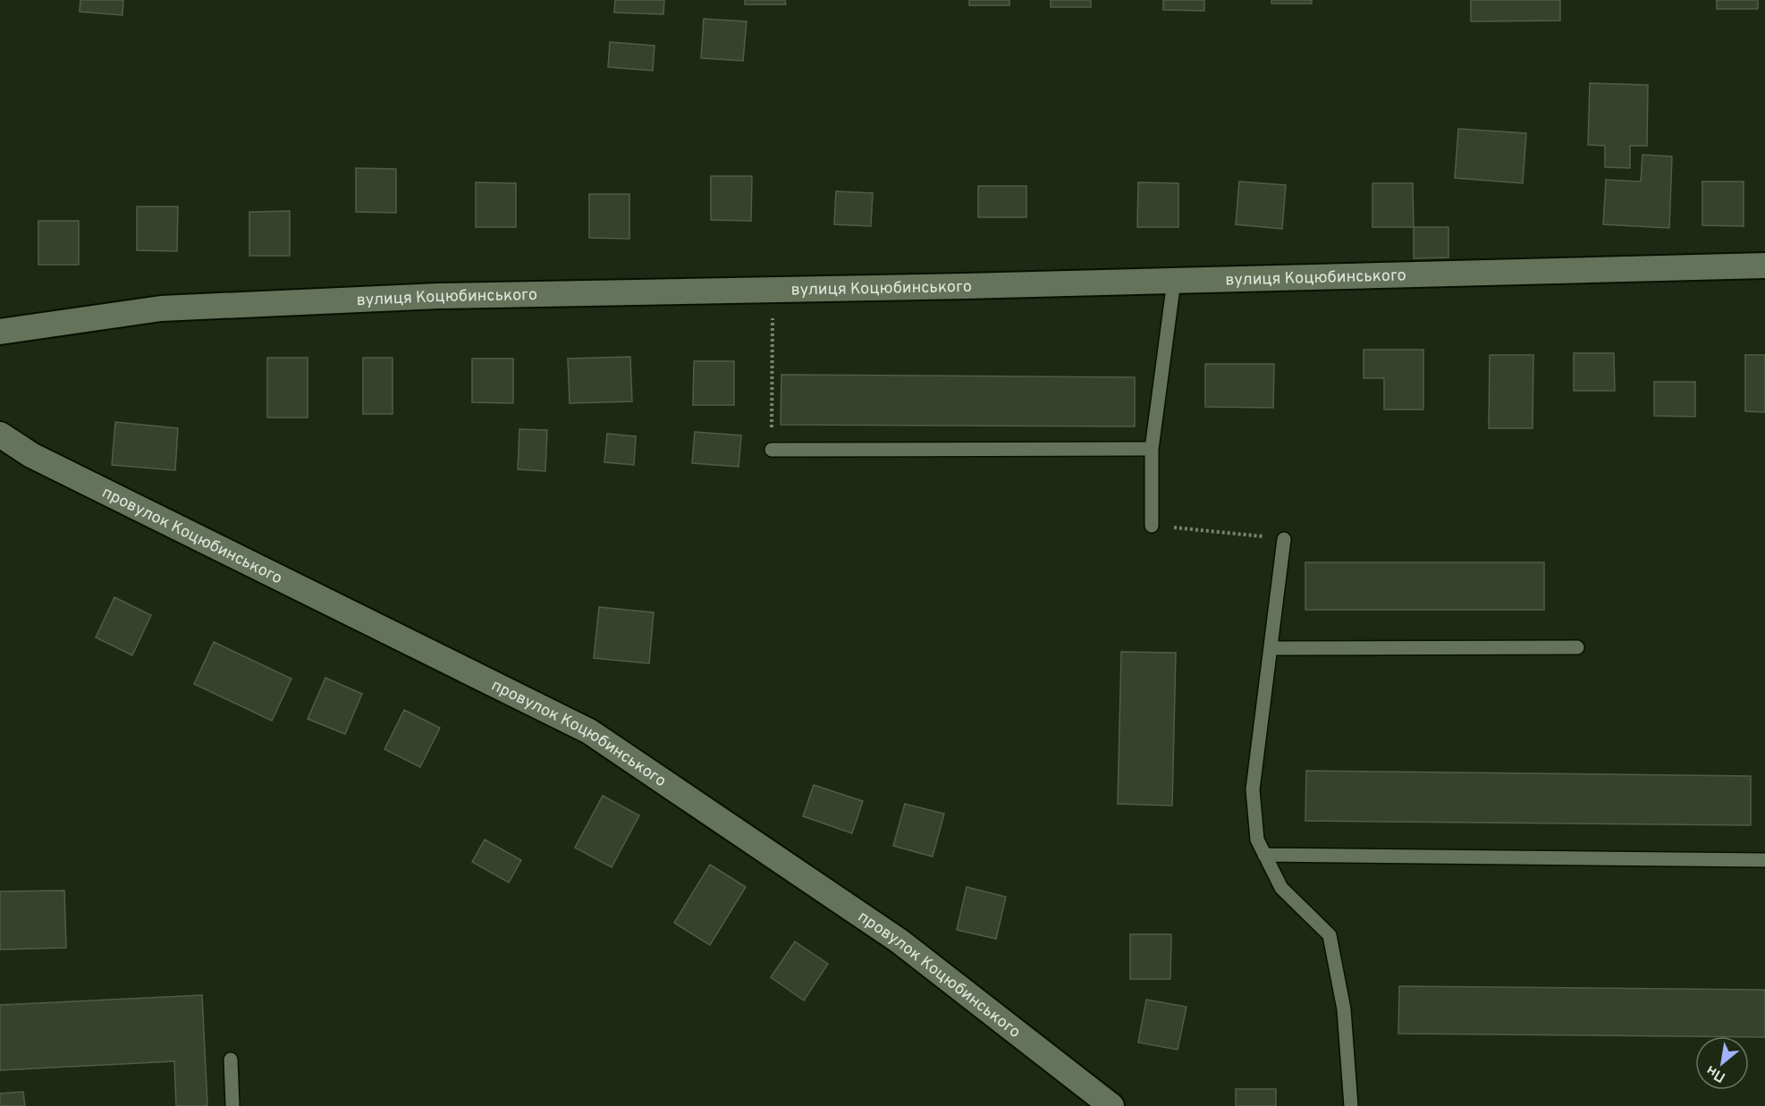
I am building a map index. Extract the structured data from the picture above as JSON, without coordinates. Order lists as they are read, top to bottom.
{
  "streets": {
    "street": ["вулиця Коцюбинського", "провулок Коцюбинського"]
  },
  "north": "bottom left"
}
